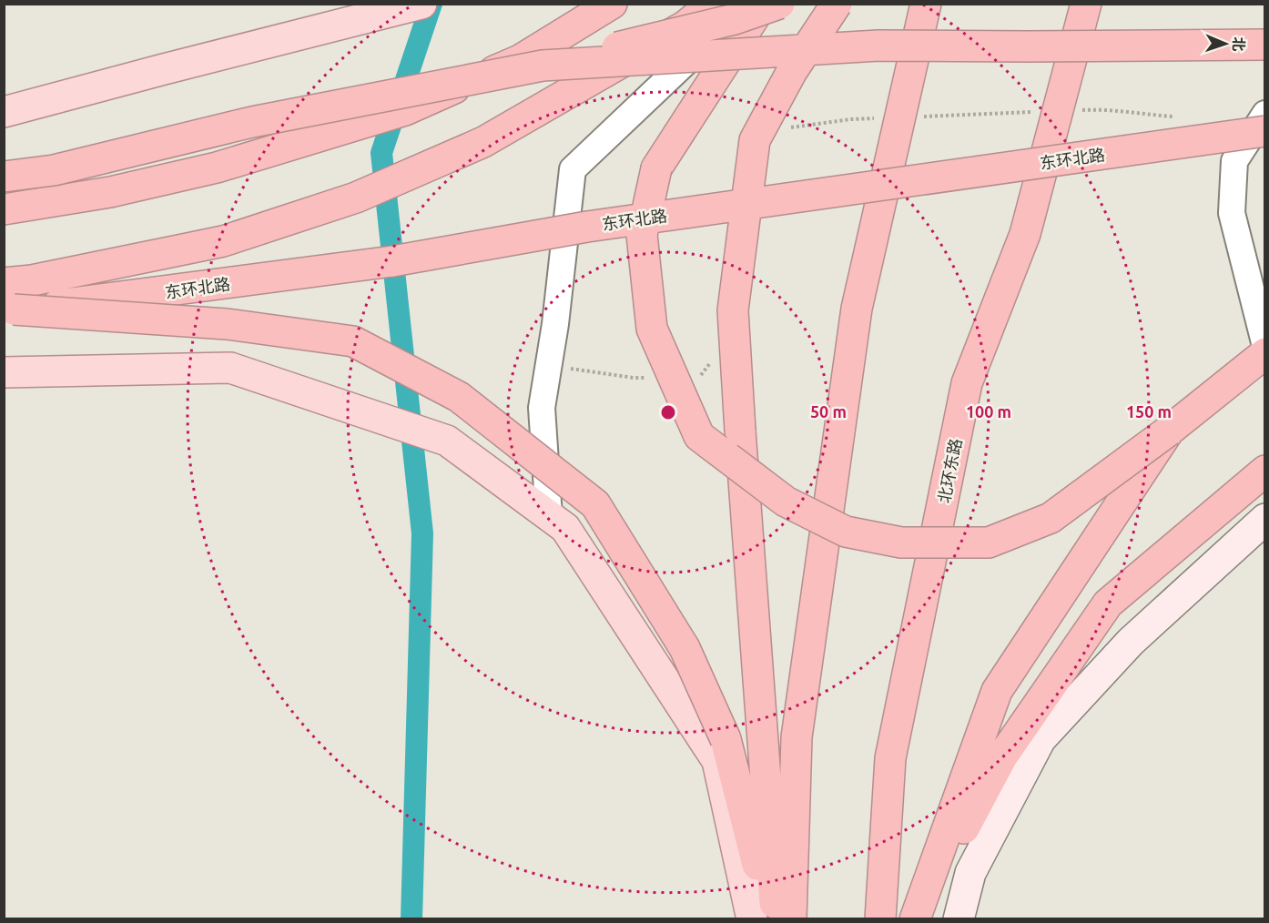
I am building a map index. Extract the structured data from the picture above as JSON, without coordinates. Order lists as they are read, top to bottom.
{
  "streets": {
    "highway": ["东环北路", "北环东路"]
  },
  "north": "right",
  "rings": ["50 m", "100 m", "150 m"]
}
